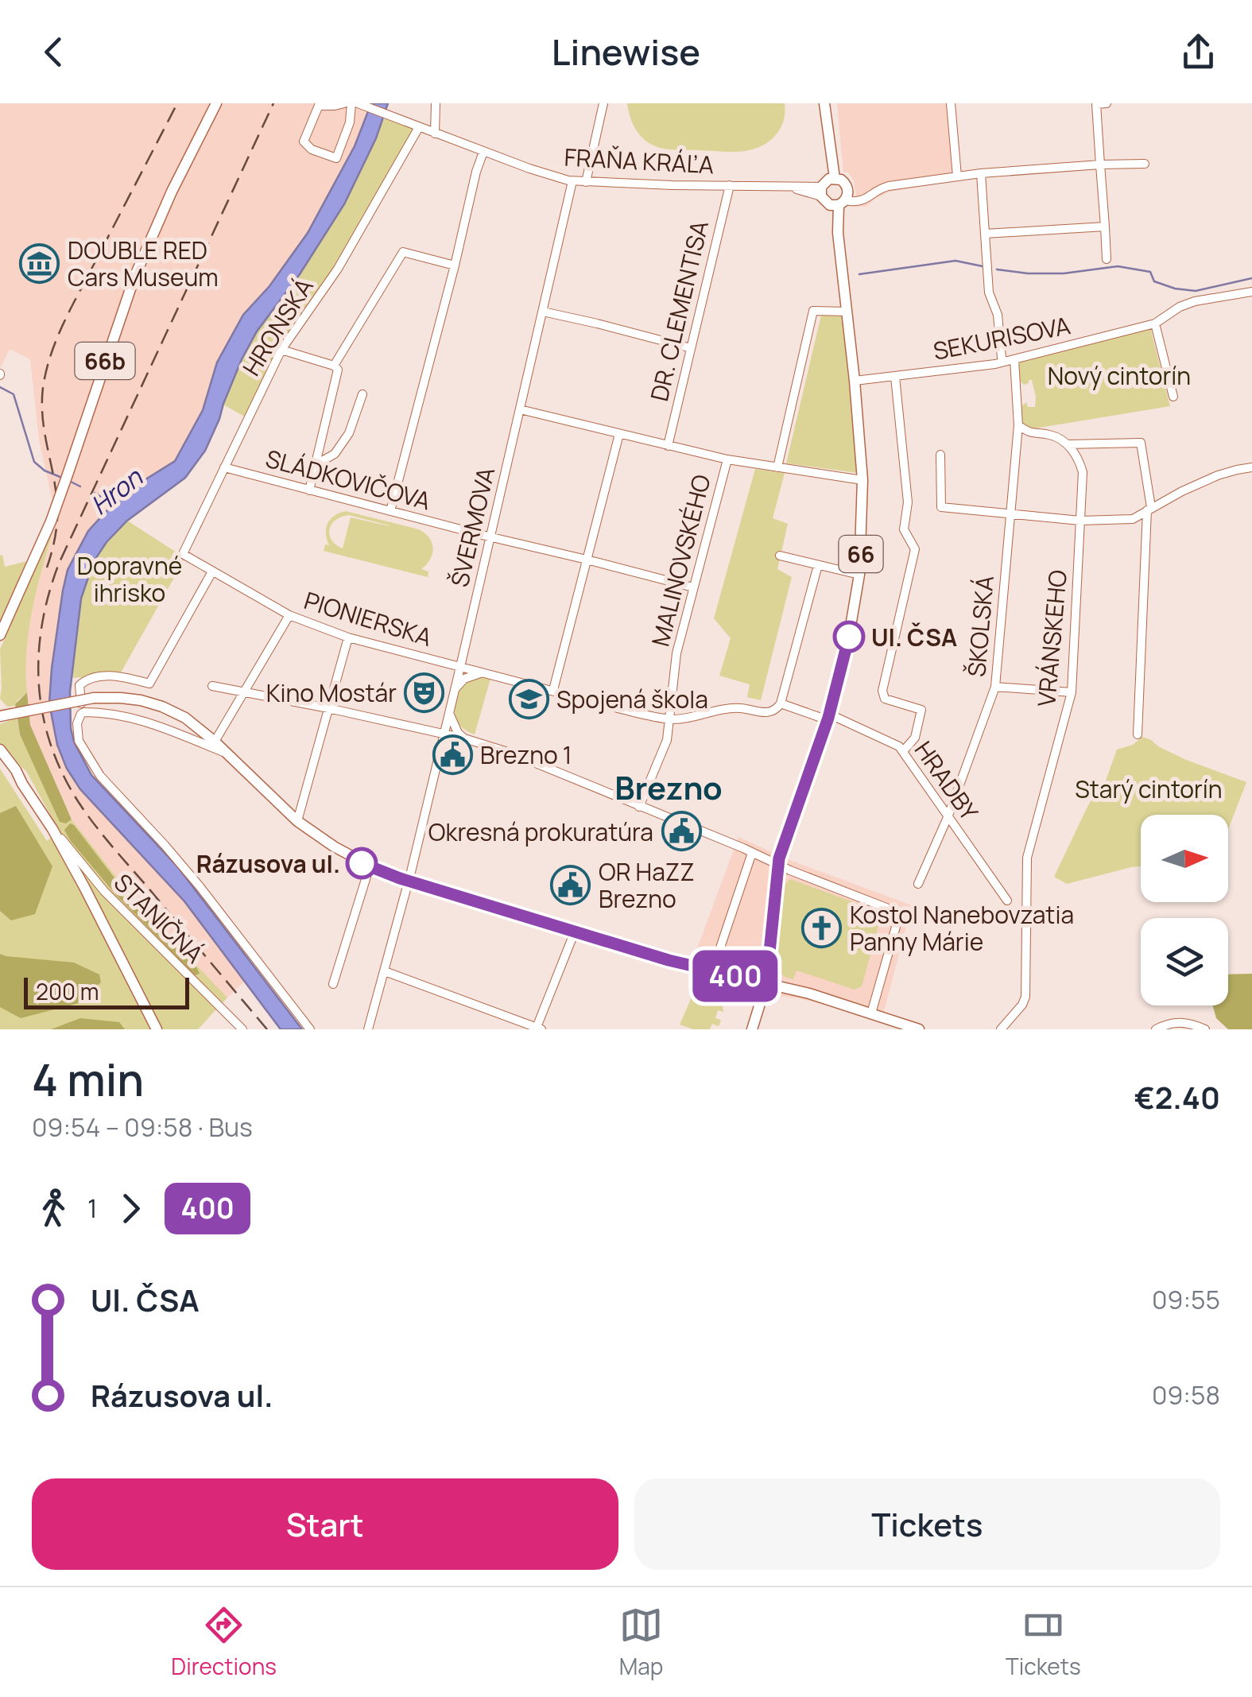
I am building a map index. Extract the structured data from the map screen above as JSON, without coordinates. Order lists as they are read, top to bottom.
{
  "streets": {
    "main road": ["66b", "66"],
    "street": [
      "FRAŇA KRÁĽA",
      "DR. CLEMENTISA",
      "HRONSKÁ",
      "SEKURISOVA",
      "SLÁDKOVIČOVA",
      "ŠVERMOVA",
      "MALINOVSKÉHO",
      "PIONIERSKA",
      "ŠKOLSKÁ",
      "VRÁNSKEHO",
      "HRADBY",
      "STANIČNÁ"
    ]
  },
  "crossings": [
    ["FRAŇA KRÁĽA", "DR. CLEMENTISA"],
    ["FRAŇA KRÁĽA", "HRONSKÁ"],
    ["FRAŇA KRÁĽA", "ŠVERMOVA"],
    ["FRAŇA KRÁĽA", "66"],
    ["HRONSKÁ", "SLÁDKOVIČOVA"],
    ["HRONSKÁ", "PIONIERSKA"],
    ["SEKURISOVA", "66"],
    ["SEKURISOVA", "ŠKOLSKÁ"],
    ["SLÁDKOVIČOVA", "ŠVERMOVA"],
    ["SLÁDKOVIČOVA", "MALINOVSKÉHO"],
    ["ŠVERMOVA", "PIONIERSKA"],
    ["66", "HRADBY"],
    ["MALINOVSKÉHO", "PIONIERSKA"],
    ["ŠKOLSKÁ", "HRADBY"]
  ],
  "districts": ["Brezno"],
  "water": ["Hron"],
  "parks": ["Nový cintorín", "Dopravné ihrisko", "Starý cintorín"],
  "places": {
    "museum": ["DOUBLE RED Cars Museum"],
    "other": ["Ul. ČSA", "Rázusova ul."],
    "theatre": ["Kino Mostár"],
    "school or university": ["Spojená škola"],
    "public building": ["Brezno 1", "Okresná prokuratúra", "OR HaZZ Brezno"],
    "church": ["Kostol Nanebovzatia Panny Márie"]
  },
  "lines": ["bus line 400"],
  "scale_bar": "200 m",
  "north": "right",
  "page": {
    "header": "Linewise",
    "on_map": "400",
    "scale": "200 m",
    "heading": ["4 min", "09:54 – 09:58 · Bus", "€2.40"],
    "legs": ["1", "400"],
    "list": [
      {
        "name": "Ul. ČSA",
        "value": "09:55"
      },
      {
        "name": "Rázusova ul.",
        "value": "09:58"
      }
    ],
    "buttons": ["Start", "Tickets"],
    "tabs": ["Directions", "Map", "Tickets"]
  }
}
